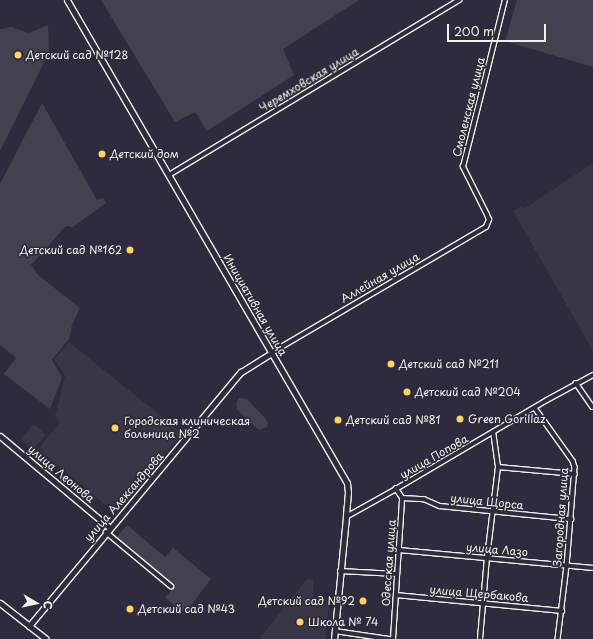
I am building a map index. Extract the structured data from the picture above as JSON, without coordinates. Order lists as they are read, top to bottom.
{
  "streets": {
    "main road": ["Инициативная улица", "улица Леонова", "улица Александрова"],
    "street": [
      "Черемховская улица",
      "Смоленская улица",
      "Аллейная улица",
      "улица Попова",
      "улица Щорса",
      "Загородная улица",
      "улица Лазо",
      "Одесская улица",
      "улица Щербакова"
    ]
  },
  "crossings": [
    ["Черемховская улица", "Инициативная улица"],
    ["Смоленская улица", "Аллейная улица"],
    ["Аллейная улица", "Инициативная улица"],
    ["Аллейная улица", "улица Александрова"],
    ["Инициативная улица", "улица Попова"],
    ["Инициативная улица", "улица Александрова"],
    ["улица Попова", "Загородная улица"],
    ["улица Леонова", "улица Александрова"],
    ["улица Щорса", "Загородная улица"],
    ["улица Щорса", "Одесская улица"],
    ["Загородная улица", "улица Лазо"],
    ["Загородная улица", "улица Щербакова"],
    ["улица Лазо", "Одесская улица"],
    ["Одесская улица", "улица Щербакова"]
  ],
  "places": [
    "Детский сад №128",
    "Детский дом",
    "Детский сад №162",
    "Детский сад №211",
    "Детский сад №204",
    "Green Gorillaz",
    "Детский сад №81",
    "Городская клиническая больница №2",
    "Детский сад №92",
    "Детский сад №43",
    "Школа № 74"
  ],
  "scale_bar": "200 m",
  "north": "right"
}
